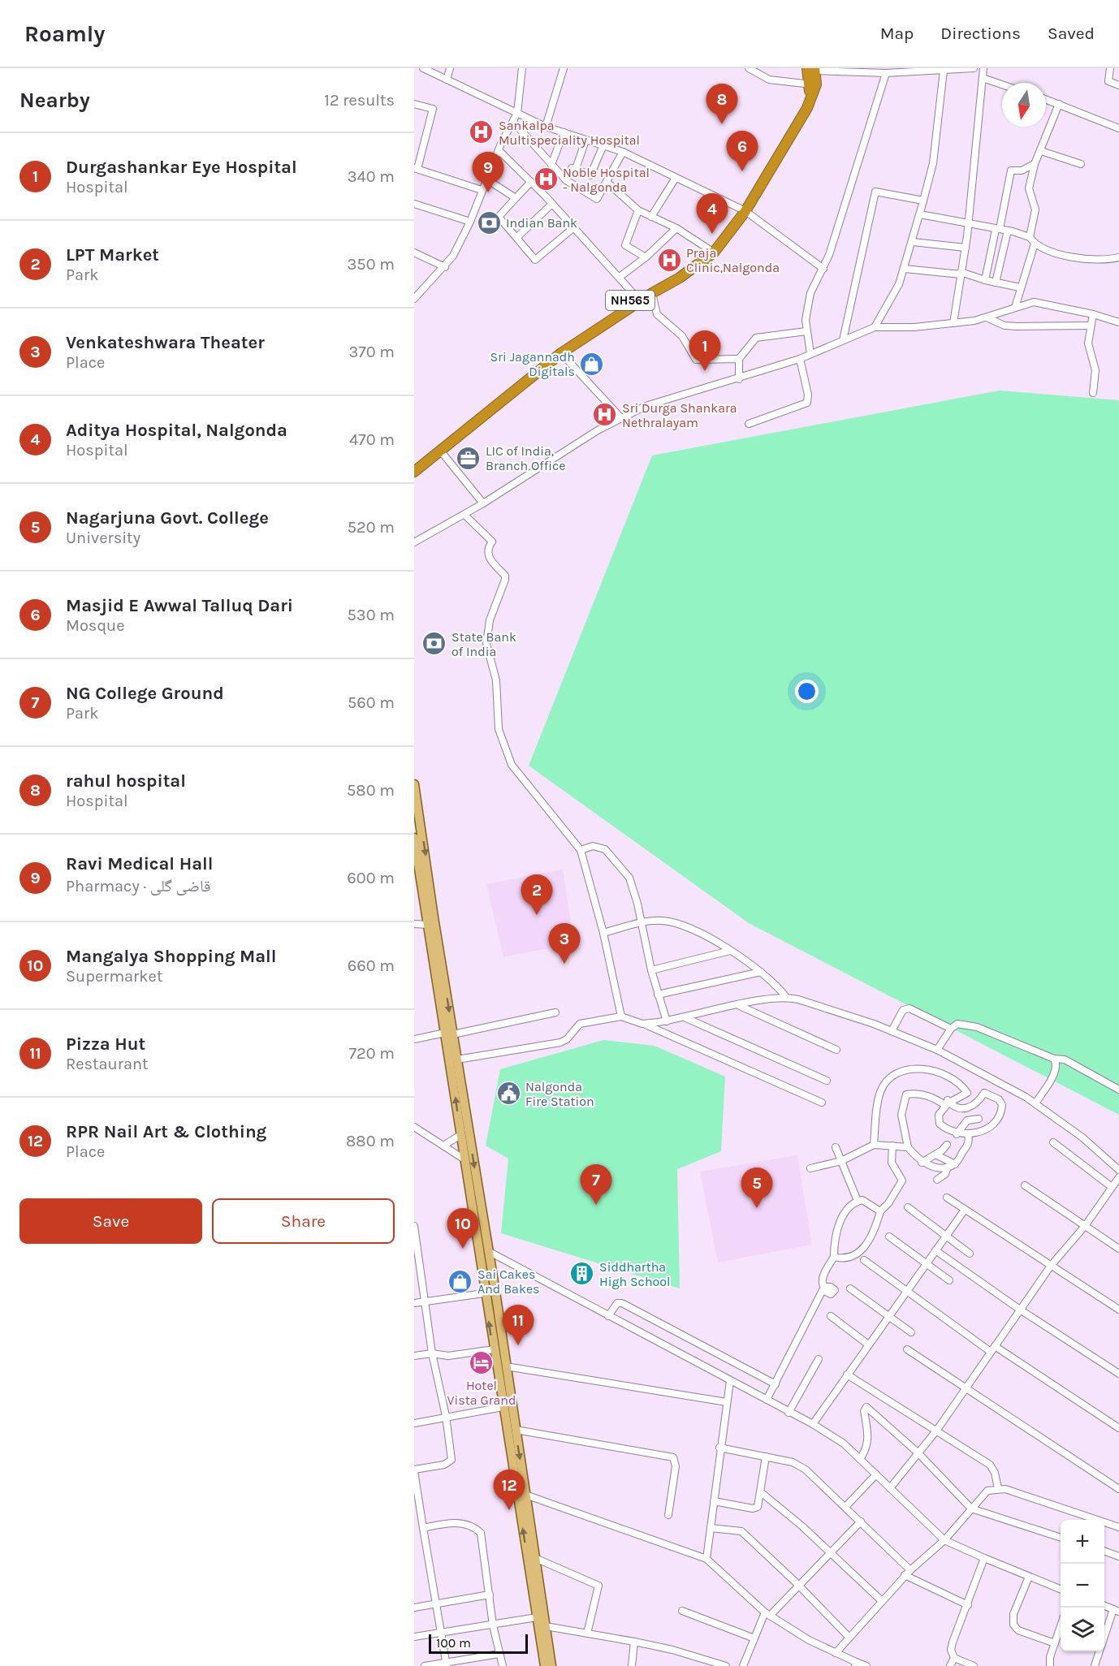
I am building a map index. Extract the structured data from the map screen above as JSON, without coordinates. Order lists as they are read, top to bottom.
{
  "streets": {
    "highway": ["NH565"]
  },
  "places": {
    "hospital": [
      "Sankalpa Multispeciality Hospital",
      "Noble Hospital - Nalgonda",
      "Praja Clinic,Nalgonda",
      "Sri Durga Shankara Nethralayam"
    ],
    "bank": ["Indian Bank", "State Bank of India"],
    "shop": ["Sri Jagannadh Digitals", "Sai Cakes And Bakes"],
    "office": ["LIC of India, Branch Office"],
    "public building": ["Nalgonda Fire Station"],
    "building": ["Siddhartha High School"],
    "hotel": ["Hotel Vista Grand"]
  },
  "scale_bar": "100 m",
  "north": "bottom",
  "page": {
    "header": "Roamly",
    "nav": ["Map", "Directions", "Saved"],
    "heading": ["Nearby", "12 results"],
    "pins": [
      "8",
      "6",
      "9",
      "4",
      "1",
      "2",
      "3",
      "7",
      "5",
      "10",
      "11",
      "12"
    ],
    "list": [
      {
        "mark": "1",
        "name": "Durgashankar Eye Hospital",
        "note": "Hospital",
        "value": "340 m"
      },
      {
        "mark": "2",
        "name": "LPT Market",
        "note": "Park",
        "value": "350 m"
      },
      {
        "mark": "3",
        "name": "Venkateshwara Theater",
        "note": "Place",
        "value": "370 m"
      },
      {
        "mark": "4",
        "name": "Aditya Hospital, Nalgonda",
        "note": "Hospital",
        "value": "470 m"
      },
      {
        "mark": "5",
        "name": "Nagarjuna Govt. College",
        "note": "University",
        "value": "520 m"
      },
      {
        "mark": "6",
        "name": "Masjid E Awwal Talluq Dari",
        "note": "Mosque",
        "value": "530 m"
      },
      {
        "mark": "7",
        "name": "NG College Ground",
        "note": "Park",
        "value": "560 m"
      },
      {
        "mark": "8",
        "name": "rahul hospital",
        "note": "Hospital",
        "value": "580 m"
      },
      {
        "mark": "9",
        "name": "Ravi Medical Hall",
        "note": "Pharmacy · قاضی گلی",
        "value": "600 m"
      },
      {
        "mark": "10",
        "name": "Mangalya Shopping Mall",
        "note": "Supermarket",
        "value": "660 m"
      },
      {
        "mark": "11",
        "name": "Pizza Hut",
        "note": "Restaurant",
        "value": "720 m"
      },
      {
        "mark": "12",
        "name": "RPR Nail Art & Clothing",
        "note": "Place",
        "value": "880 m"
      }
    ],
    "buttons": ["Save", "Share"],
    "map_buttons": ["+", "−"],
    "scale": "100 m"
  }
}
